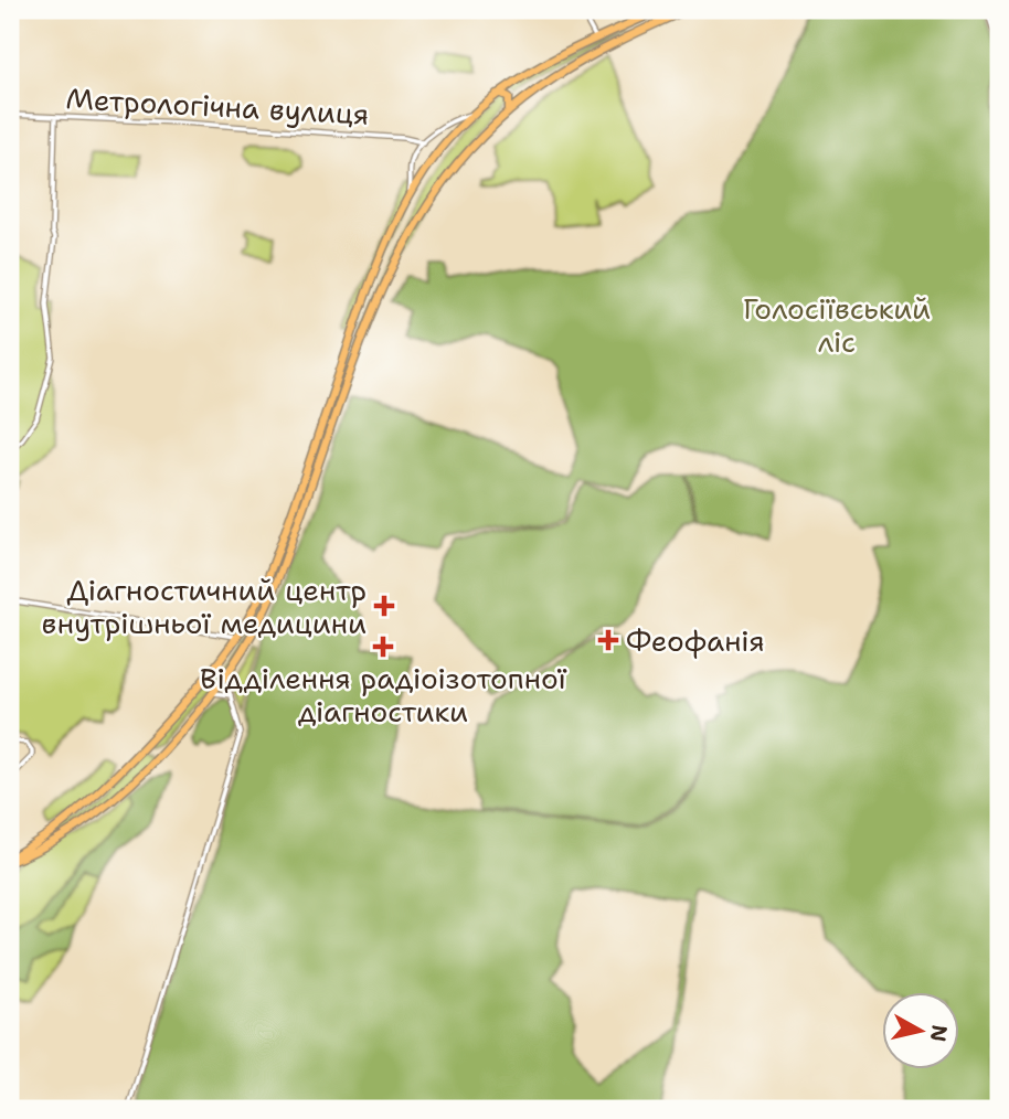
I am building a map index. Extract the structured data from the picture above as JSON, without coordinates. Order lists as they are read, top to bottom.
{
  "streets": {
    "street": ["Метрологічна вулиця"]
  },
  "parks": ["Голосіївський ліс"],
  "places": {
    "health": ["Діагностичний центр внутрішньої медицини", "Феофанія", "Відділення радіоізотопної діагностики"]
  },
  "north": "right"
}
